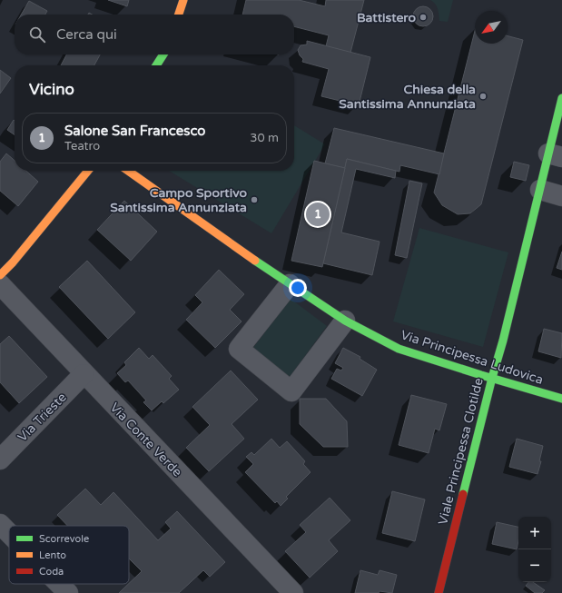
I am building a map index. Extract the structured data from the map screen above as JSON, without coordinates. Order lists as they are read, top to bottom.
{
  "streets": {
    "street": [
      "Via Principessa Ludovica",
      "Via Trieste",
      "Via Conte Verde",
      "Viale Principessa Clotilde"
    ]
  },
  "crossings": [
    ["Via Principessa Ludovica", "Viale Principessa Clotilde"],
    ["Via Trieste", "Via Conte Verde"]
  ],
  "places": ["Battistero", "Chiesa della Santissima Annunziata", "Campo Sportivo Santissima Annunziata"],
  "legend": ["Scorrevole", "Lento", "Coda"],
  "north": "bottom left",
  "page": {
    "search": "Cerca qui",
    "heading": "Vicino",
    "list": [
      {
        "mark": "1",
        "name": "Salone San Francesco",
        "note": "Teatro",
        "value": "30 m"
      }
    ],
    "pins": "1",
    "map_buttons": ["+", "−"]
  }
}
